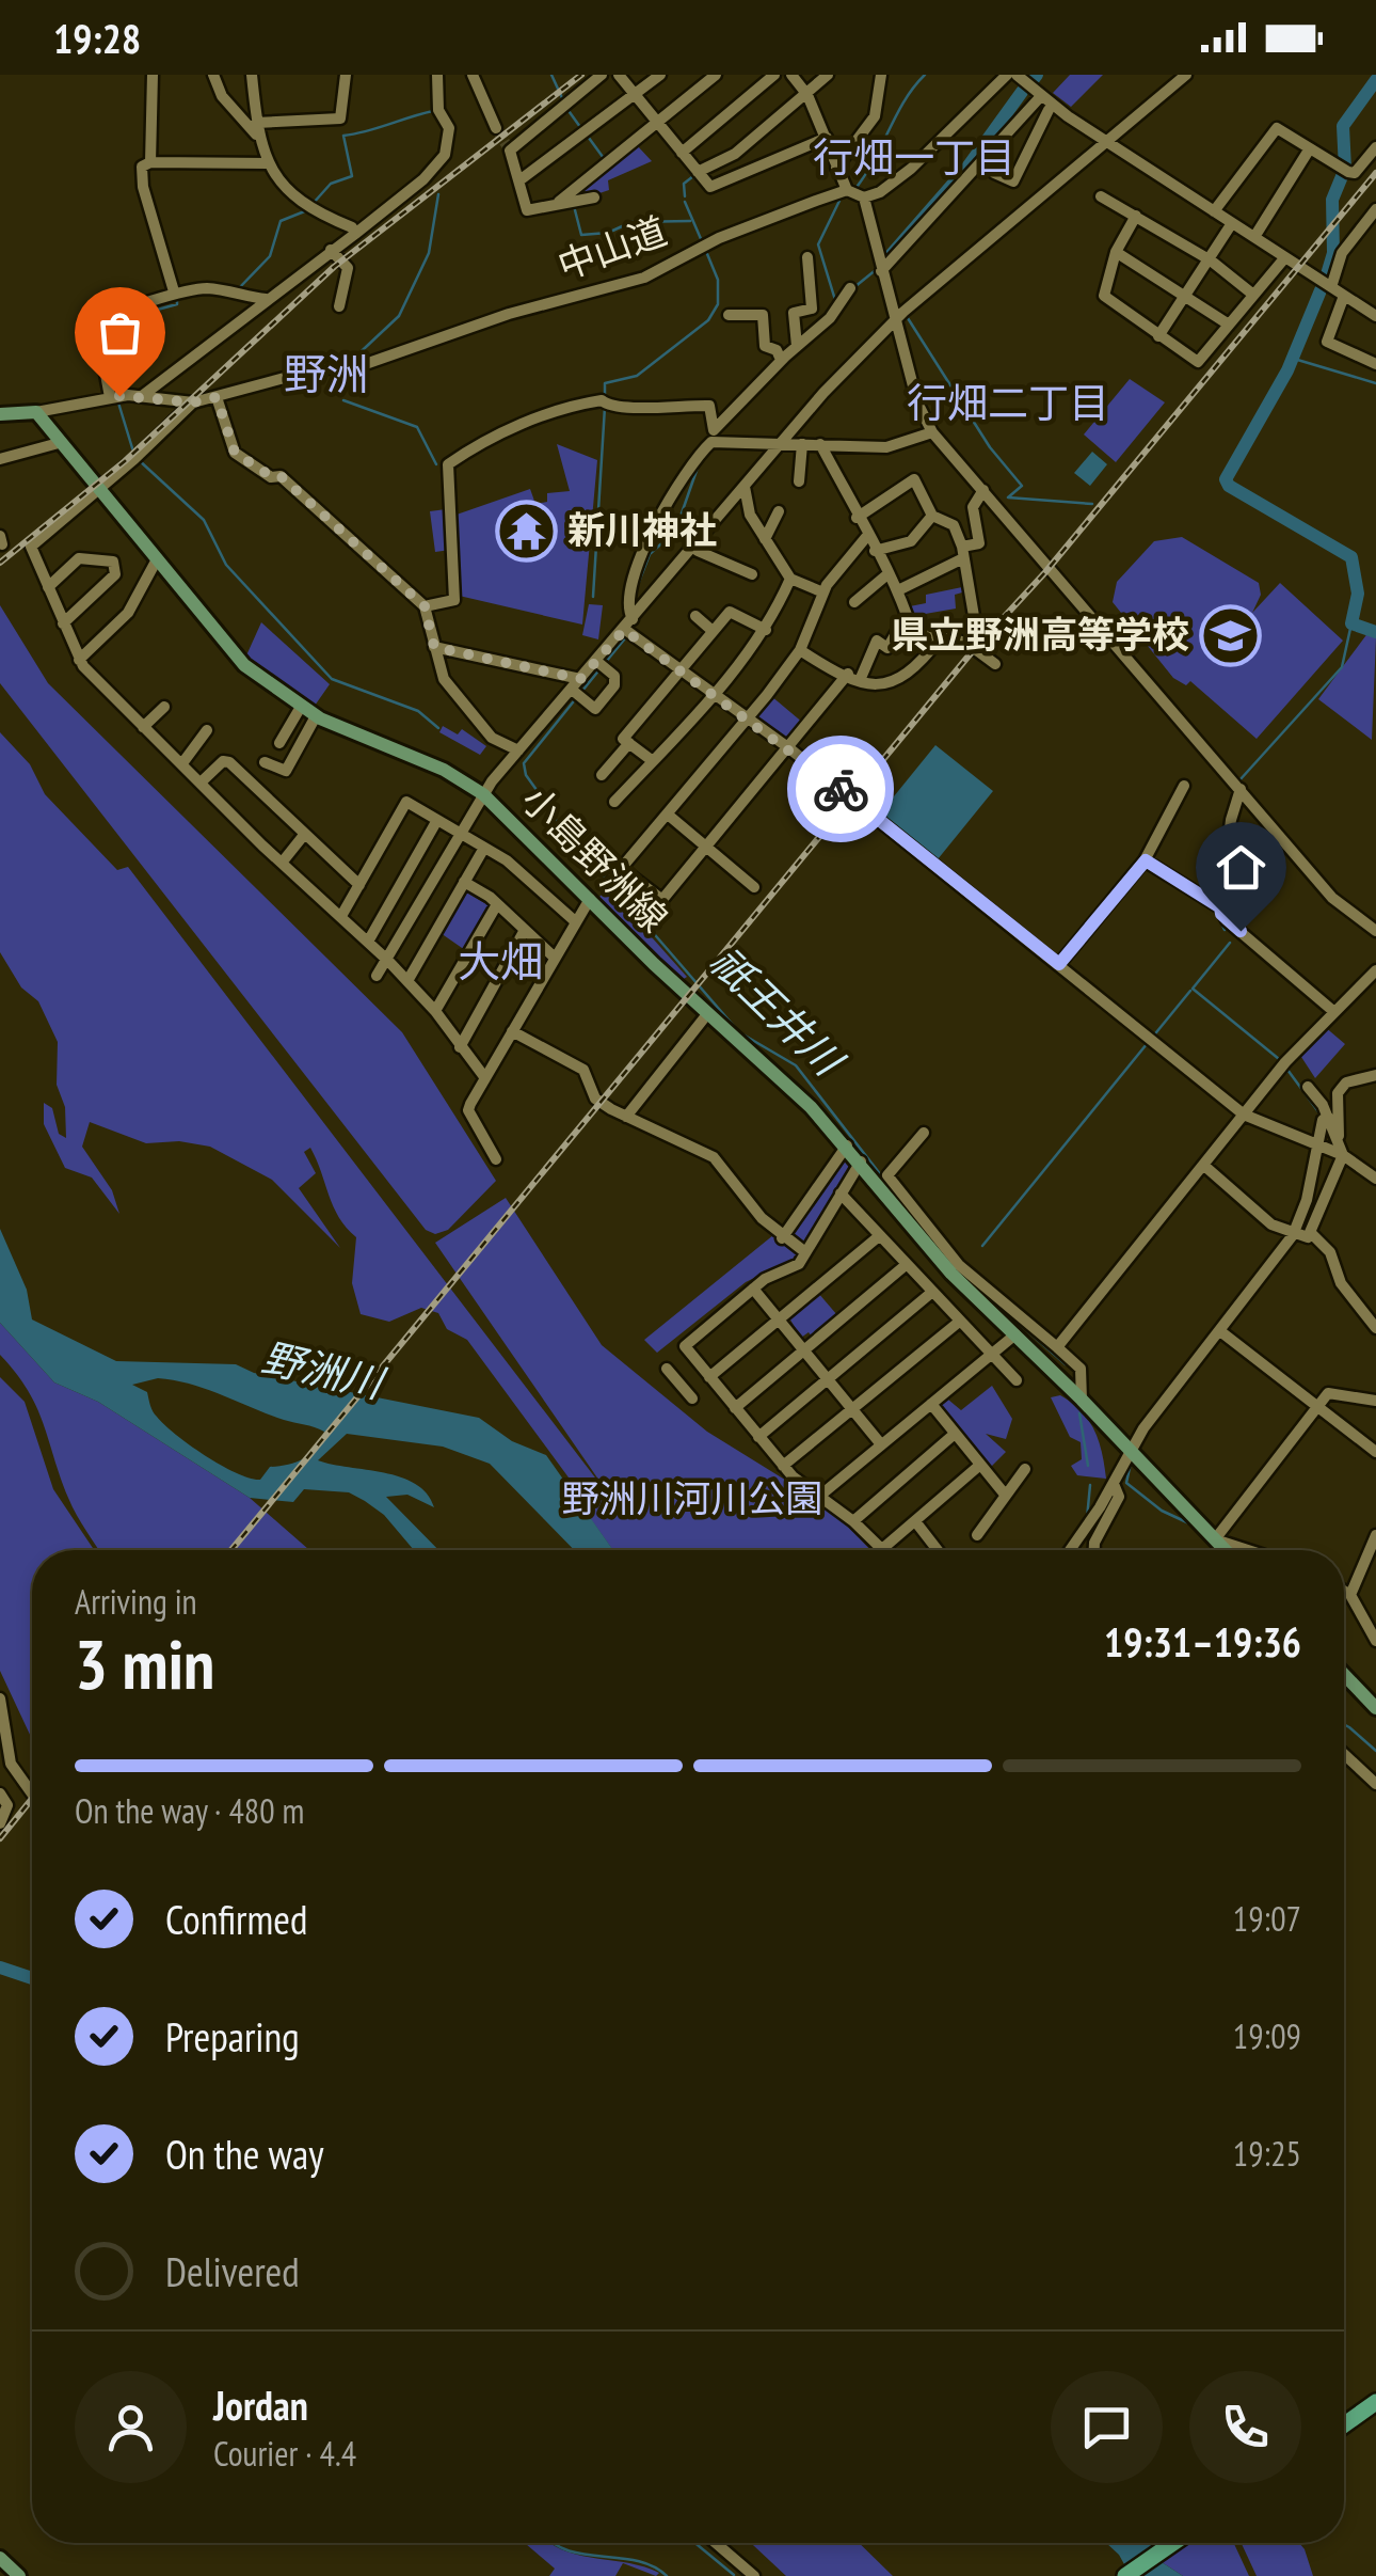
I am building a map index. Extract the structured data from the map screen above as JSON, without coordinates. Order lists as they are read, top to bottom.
{
  "streets": {
    "main road": ["小島野洲線"],
    "street": ["中山道"]
  },
  "districts": [
    "行畑一丁目",
    "野洲",
    "行畑二丁目",
    "大畑"
  ],
  "water": ["祇王井川", "野洲川"],
  "parks": ["野洲川河川公園"],
  "places": {
    "temple": ["新川神社"],
    "school or university": ["県立野洲高等学校"]
  },
  "page": {
    "status": "19:28",
    "heading": ["3 min", "Arriving in", "19:31–19:36"],
    "panel": ["Jordan", "Courier · 4.4"],
    "bar": "On the way · 480 m",
    "list": [
      ["Confirmed", "19:07"],
      ["Preparing", "19:09"],
      ["On the way", "19:25"],
      "Delivered"
    ]
  }
}
